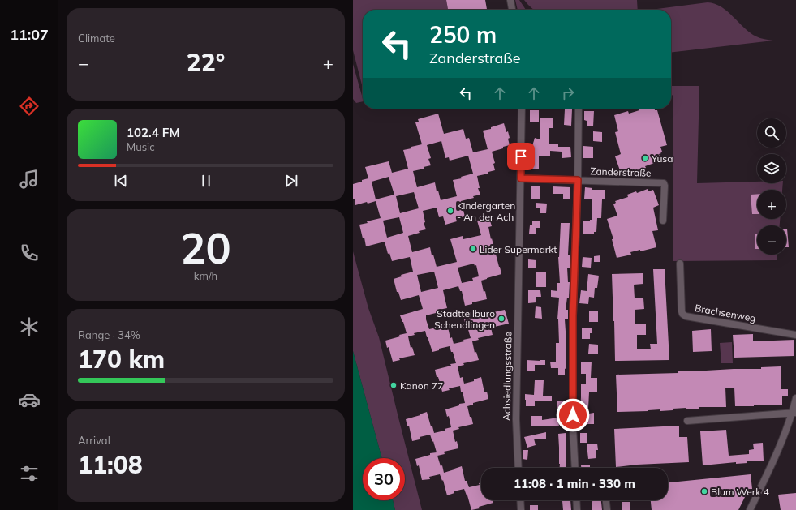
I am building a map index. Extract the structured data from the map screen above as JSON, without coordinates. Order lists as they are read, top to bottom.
{
  "streets": {
    "street": ["Zanderstraße", "Brachsenweg", "Achsiedlungsstraße"]
  },
  "crossings": [
    ["Zanderstraße", "Achsiedlungsstraße"]
  ],
  "places": [
    "Yusa",
    "Kindergarten - An der Ach",
    "Lider Supermarkt",
    "Stadtteilbüro Schendlingen",
    "Kanon 77",
    "Blum Werk 4"
  ],
  "page": {
    "tabs": "11:07",
    "tile": [
      "Climate",
      ["20", "km/h"],
      ["Range · 34%", "170 km"],
      ["Arrival", "11:08"]
    ],
    "turn": ["250 m", "Zanderstraße"],
    "heat": ["−", "22°", "+"],
    "map_buttons": ["+", "−"],
    "song": ["102.4 FM", "Music"],
    "limit": "30",
    "trip": "11:08 · 1 min · 330 m"
  }
}
